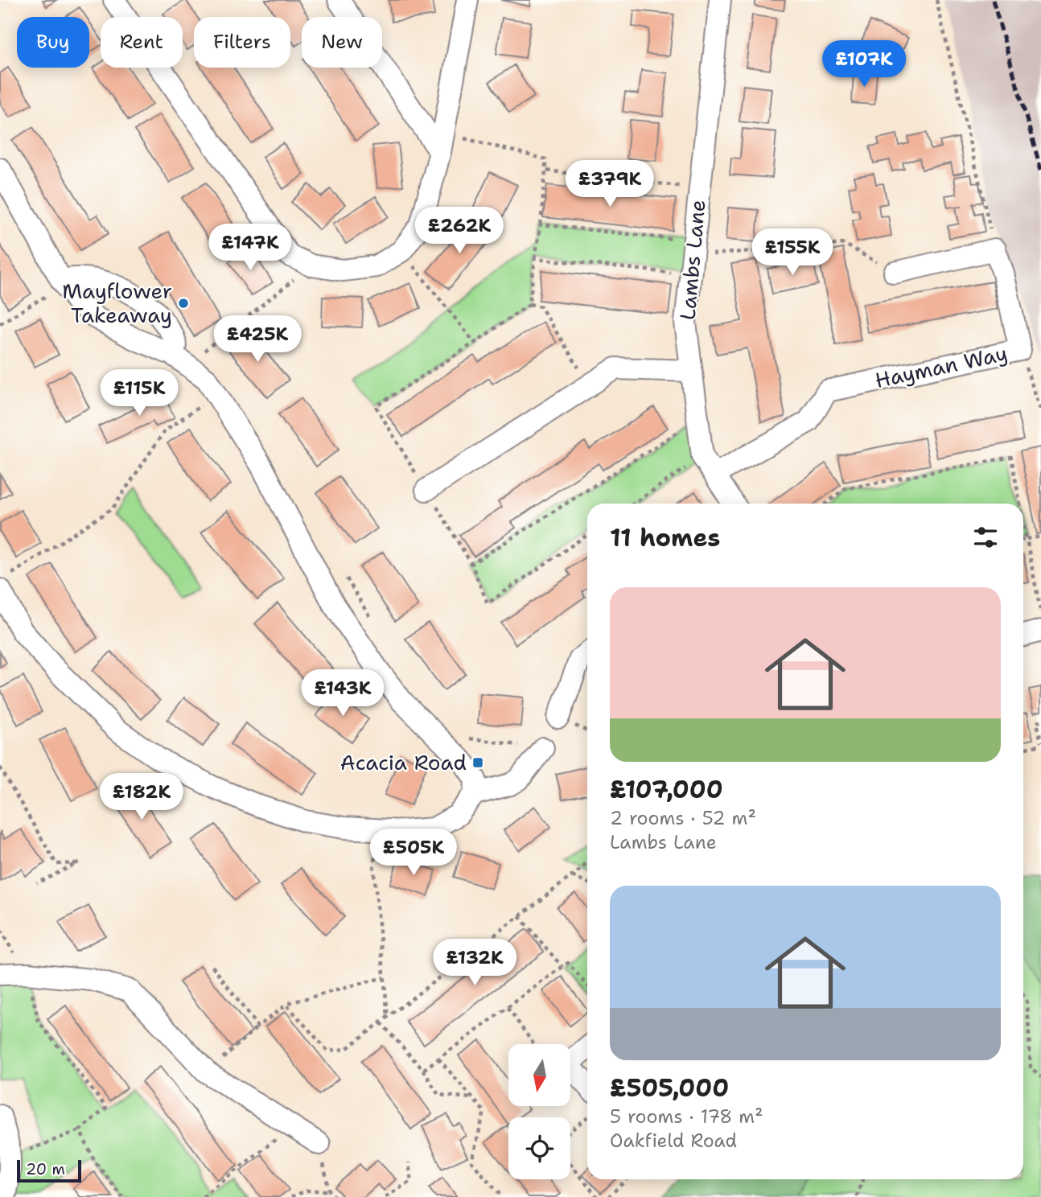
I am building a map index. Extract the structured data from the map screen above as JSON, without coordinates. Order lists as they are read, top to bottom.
{
  "streets": {
    "street": ["Lambs Lane", "Hayman Way"]
  },
  "crossings": [
    ["Lambs Lane", "Hayman Way"]
  ],
  "places": {
    "other": ["Mayflower Takeaway"],
    "transit": ["Acacia Road"]
  },
  "scale_bar": "20 m",
  "north": "bottom",
  "page": {
    "chip": [
      "Buy",
      "Rent",
      "Filters",
      "New"
    ],
    "price": [
      "£107K",
      "£379K",
      "£262K",
      "£147K",
      "£155K",
      "£425K",
      "£115K",
      "£143K",
      "£182K",
      "£505K",
      "£132K"
    ],
    "heading": "11 homes",
    "list": [
      {
        "name": "£107,000",
        "note": "2 rooms · 52 m² · Lambs Lane"
      },
      {
        "name": "£505,000",
        "note": "5 rooms · 178 m² · Oakfield Road"
      }
    ],
    "scale": "20 m"
  }
}
